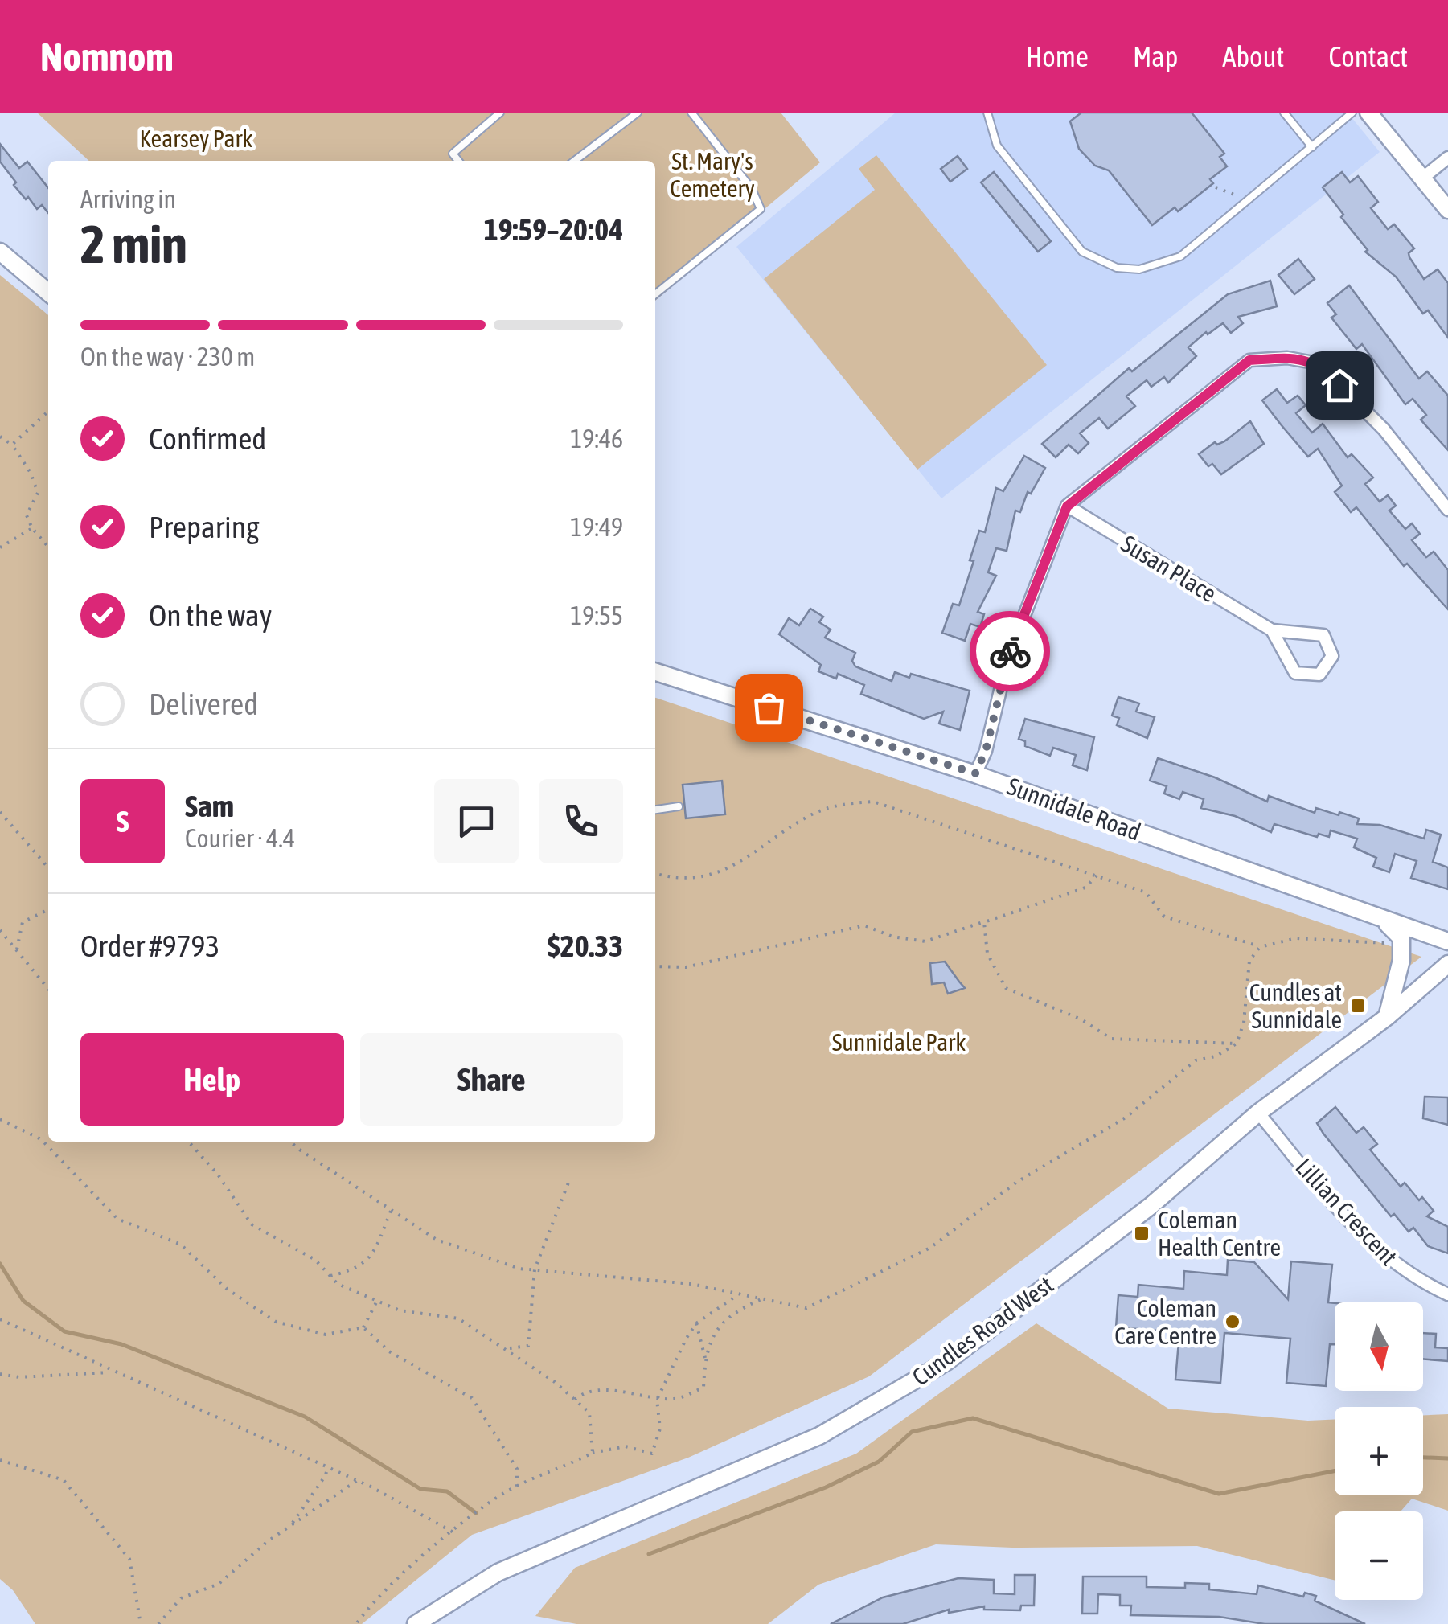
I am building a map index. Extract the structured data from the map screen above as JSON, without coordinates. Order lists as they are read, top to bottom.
{
  "streets": {
    "main road": ["Sunnidale Road", "Cundles Road West"],
    "street": ["Susan Place", "Lillian Crescent"]
  },
  "crossings": [
    ["Lillian Crescent", "Cundles Road West"]
  ],
  "parks": ["Kearsey Park", "St. Mary's Cemetery", "Sunnidale Park"],
  "places": {
    "transit": ["Cundles at Sunnidale", "Coleman Health Centre"],
    "other": ["Coleman Care Centre"]
  },
  "north": "bottom",
  "page": {
    "header": "Nomnom",
    "nav": [
      "Home",
      "Map",
      "About",
      "Contact"
    ],
    "heading": ["2 min", "Arriving in", "19:59–20:04"],
    "panel": [
      "Sam",
      "Courier · 4.4",
      "Order #9793",
      "$20.33"
    ],
    "bar": "On the way · 230 m",
    "list": [
      ["Confirmed", "19:46"],
      ["Preparing", "19:49"],
      ["On the way", "19:55"],
      "Delivered"
    ],
    "round": "S",
    "buttons": ["Help", "Share"],
    "map_buttons": ["+", "−"]
  }
}
